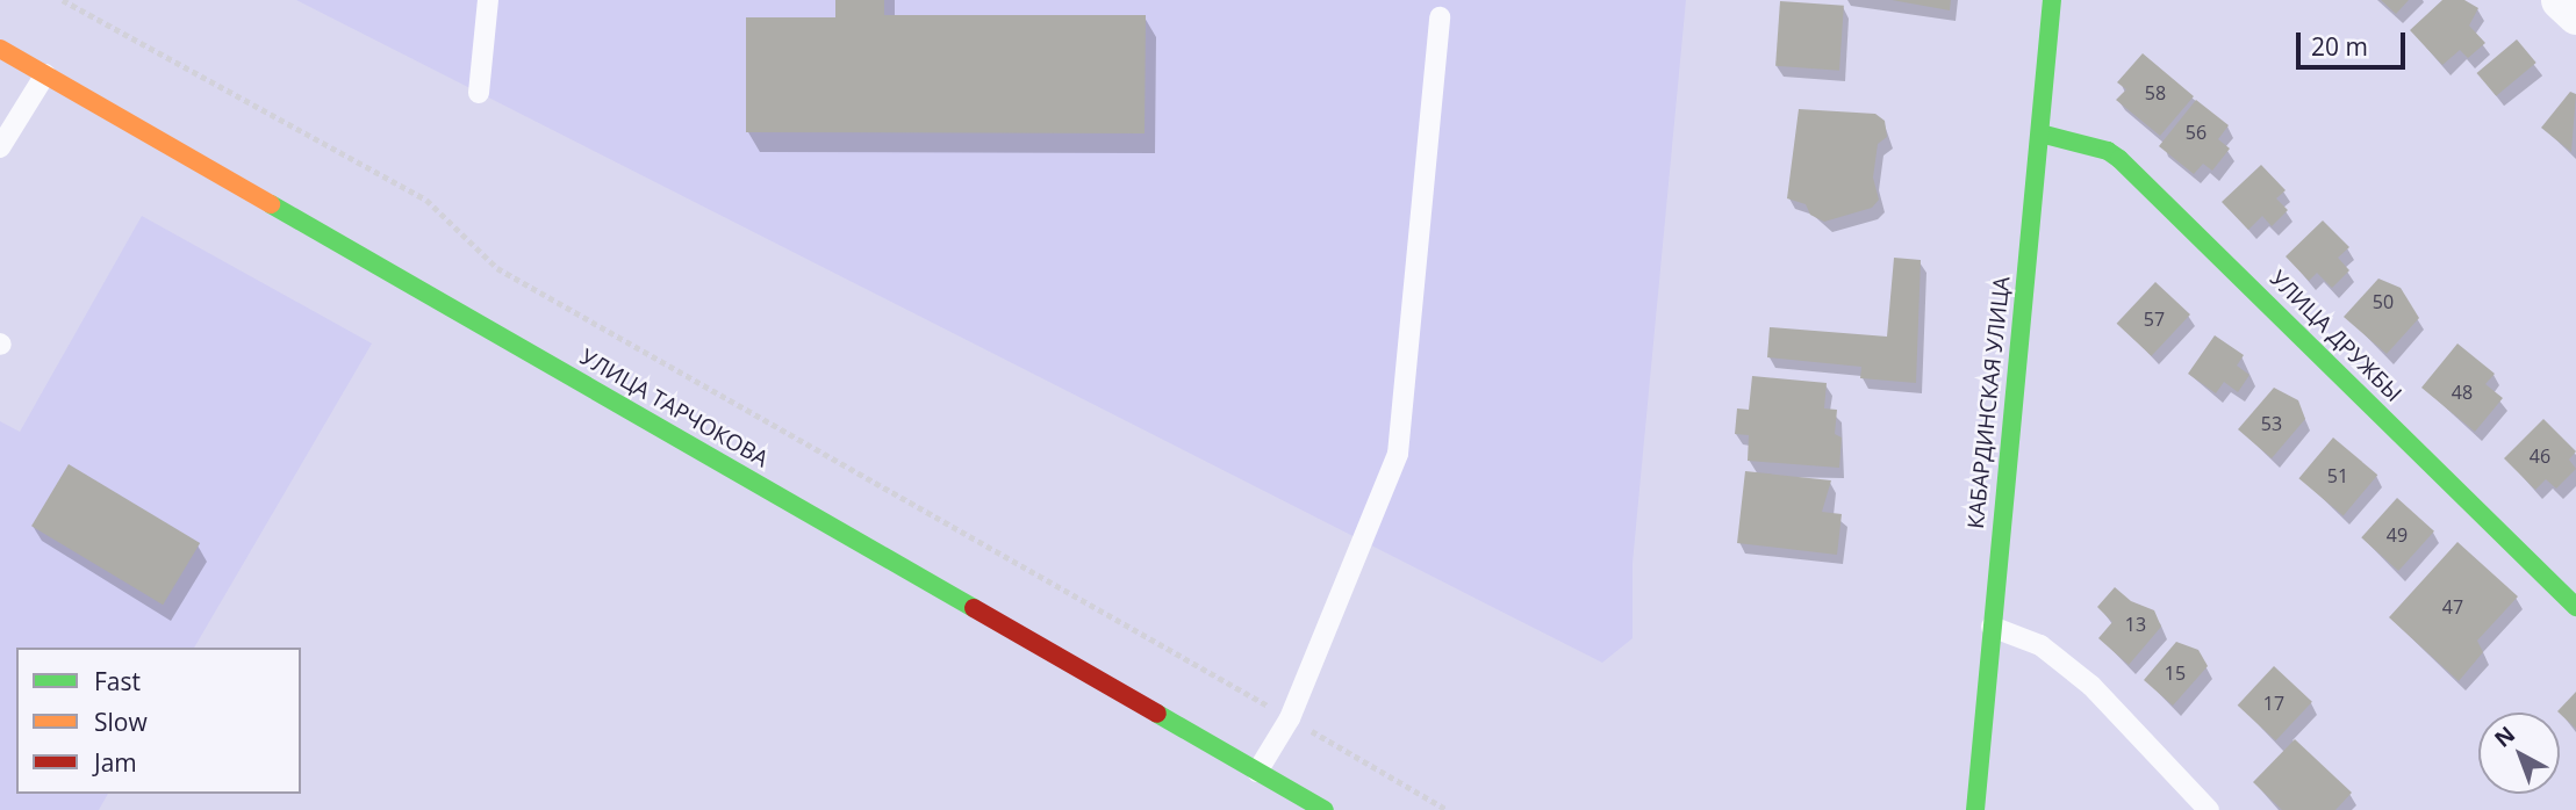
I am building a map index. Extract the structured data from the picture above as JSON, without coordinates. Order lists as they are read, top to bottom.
{
  "streets": {
    "main road": ["УЛИЦА ДРУЖБЫ", "КАБАРДИНСКАЯ УЛИЦА", "УЛИЦА ТАРЧОКОВА"]
  },
  "crossings": [
    ["УЛИЦА ДРУЖБЫ", "КАБАРДИНСКАЯ УЛИЦА"]
  ],
  "house_numbers": [
    "58",
    "56",
    "50",
    "57",
    "48",
    "53",
    "46",
    "51",
    "49",
    "47",
    "13",
    "15",
    "17"
  ],
  "legend": ["Fast", "Slow", "Jam"],
  "scale_bar": "20 m",
  "north": "top left"
}
